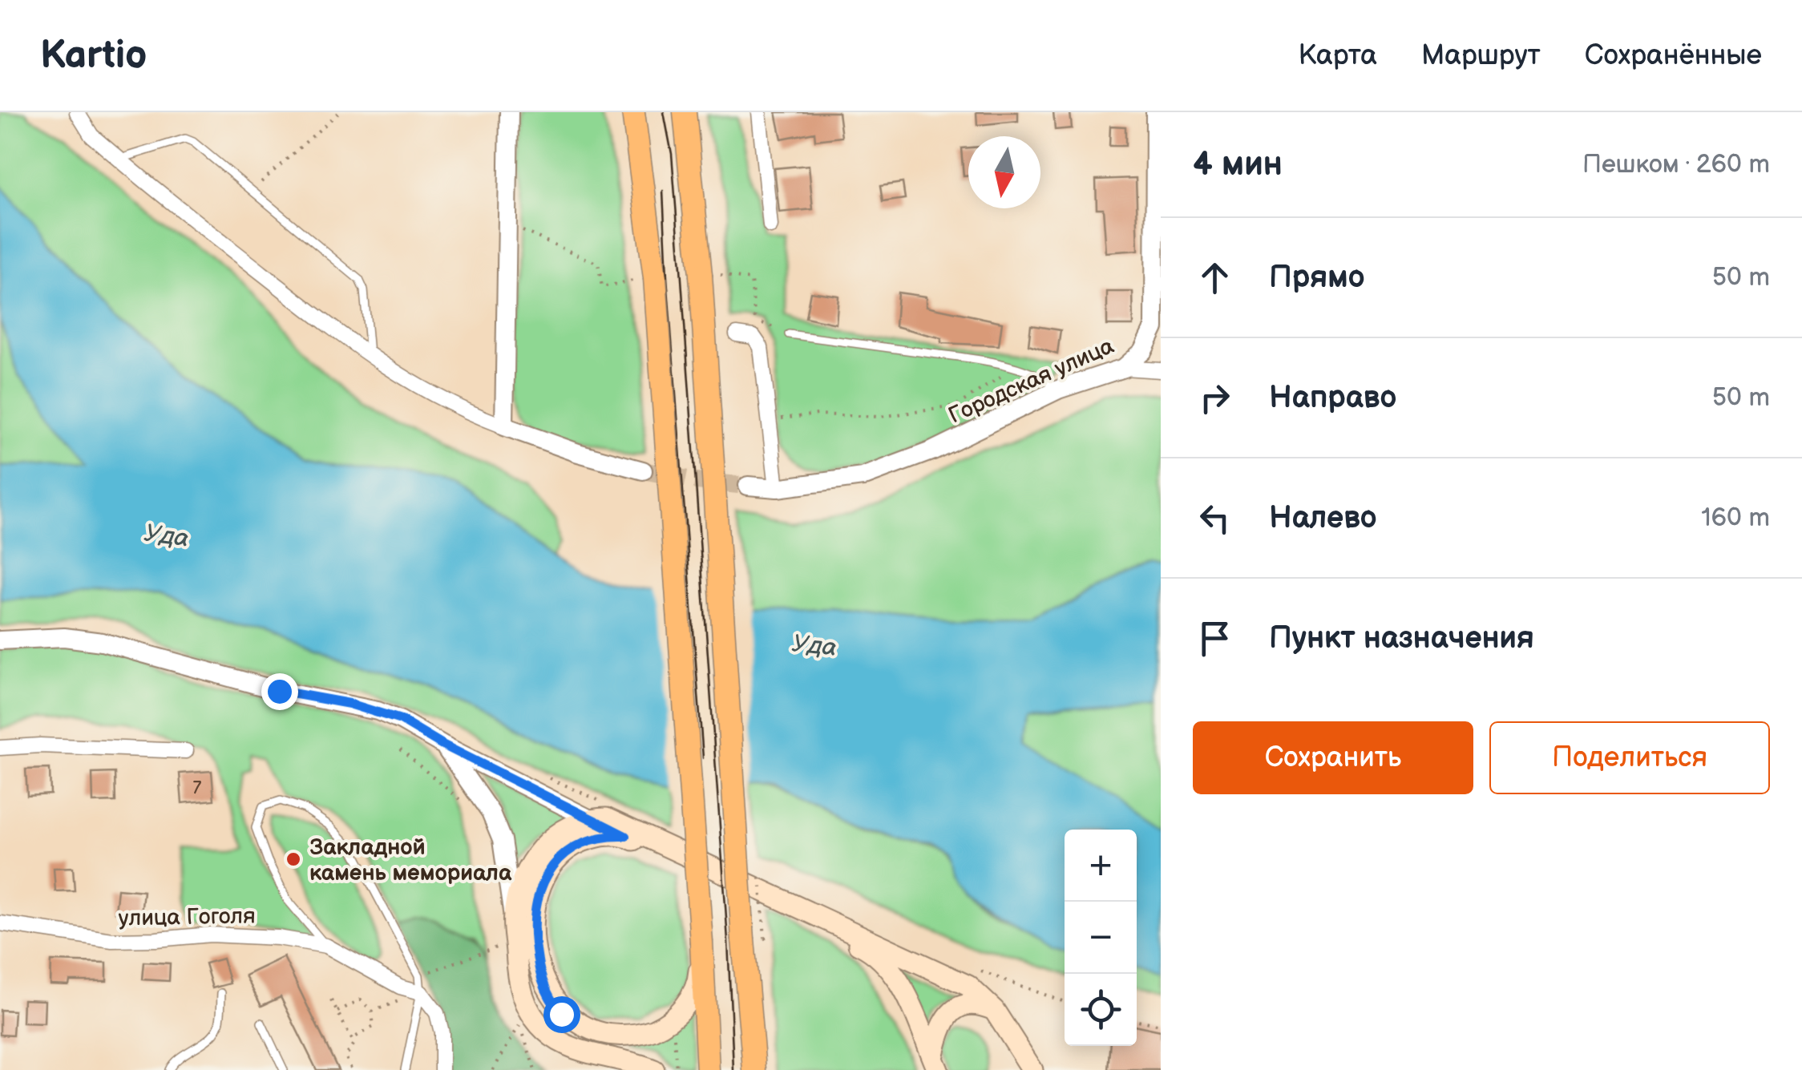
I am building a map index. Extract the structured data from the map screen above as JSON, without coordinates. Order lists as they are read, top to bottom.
{
  "streets": {
    "street": ["Городская улица", "улица Гоголя"]
  },
  "water": ["Уда"],
  "places": ["Закладной камень мемориала"],
  "house_numbers": ["7"],
  "north": "bottom",
  "page": {
    "header": "Kartio",
    "nav": ["Карта", "Маршрут", "Сохранённые"],
    "heading": ["4 мин", "Пешком · 260 m"],
    "list": [
      ["Прямо", "50 m"],
      ["Направо", "50 m"],
      ["Налево", "160 m"],
      "Пункт назначения"
    ],
    "buttons": ["Сохранить", "Поделиться"],
    "map_buttons": ["+", "−"]
  }
}
